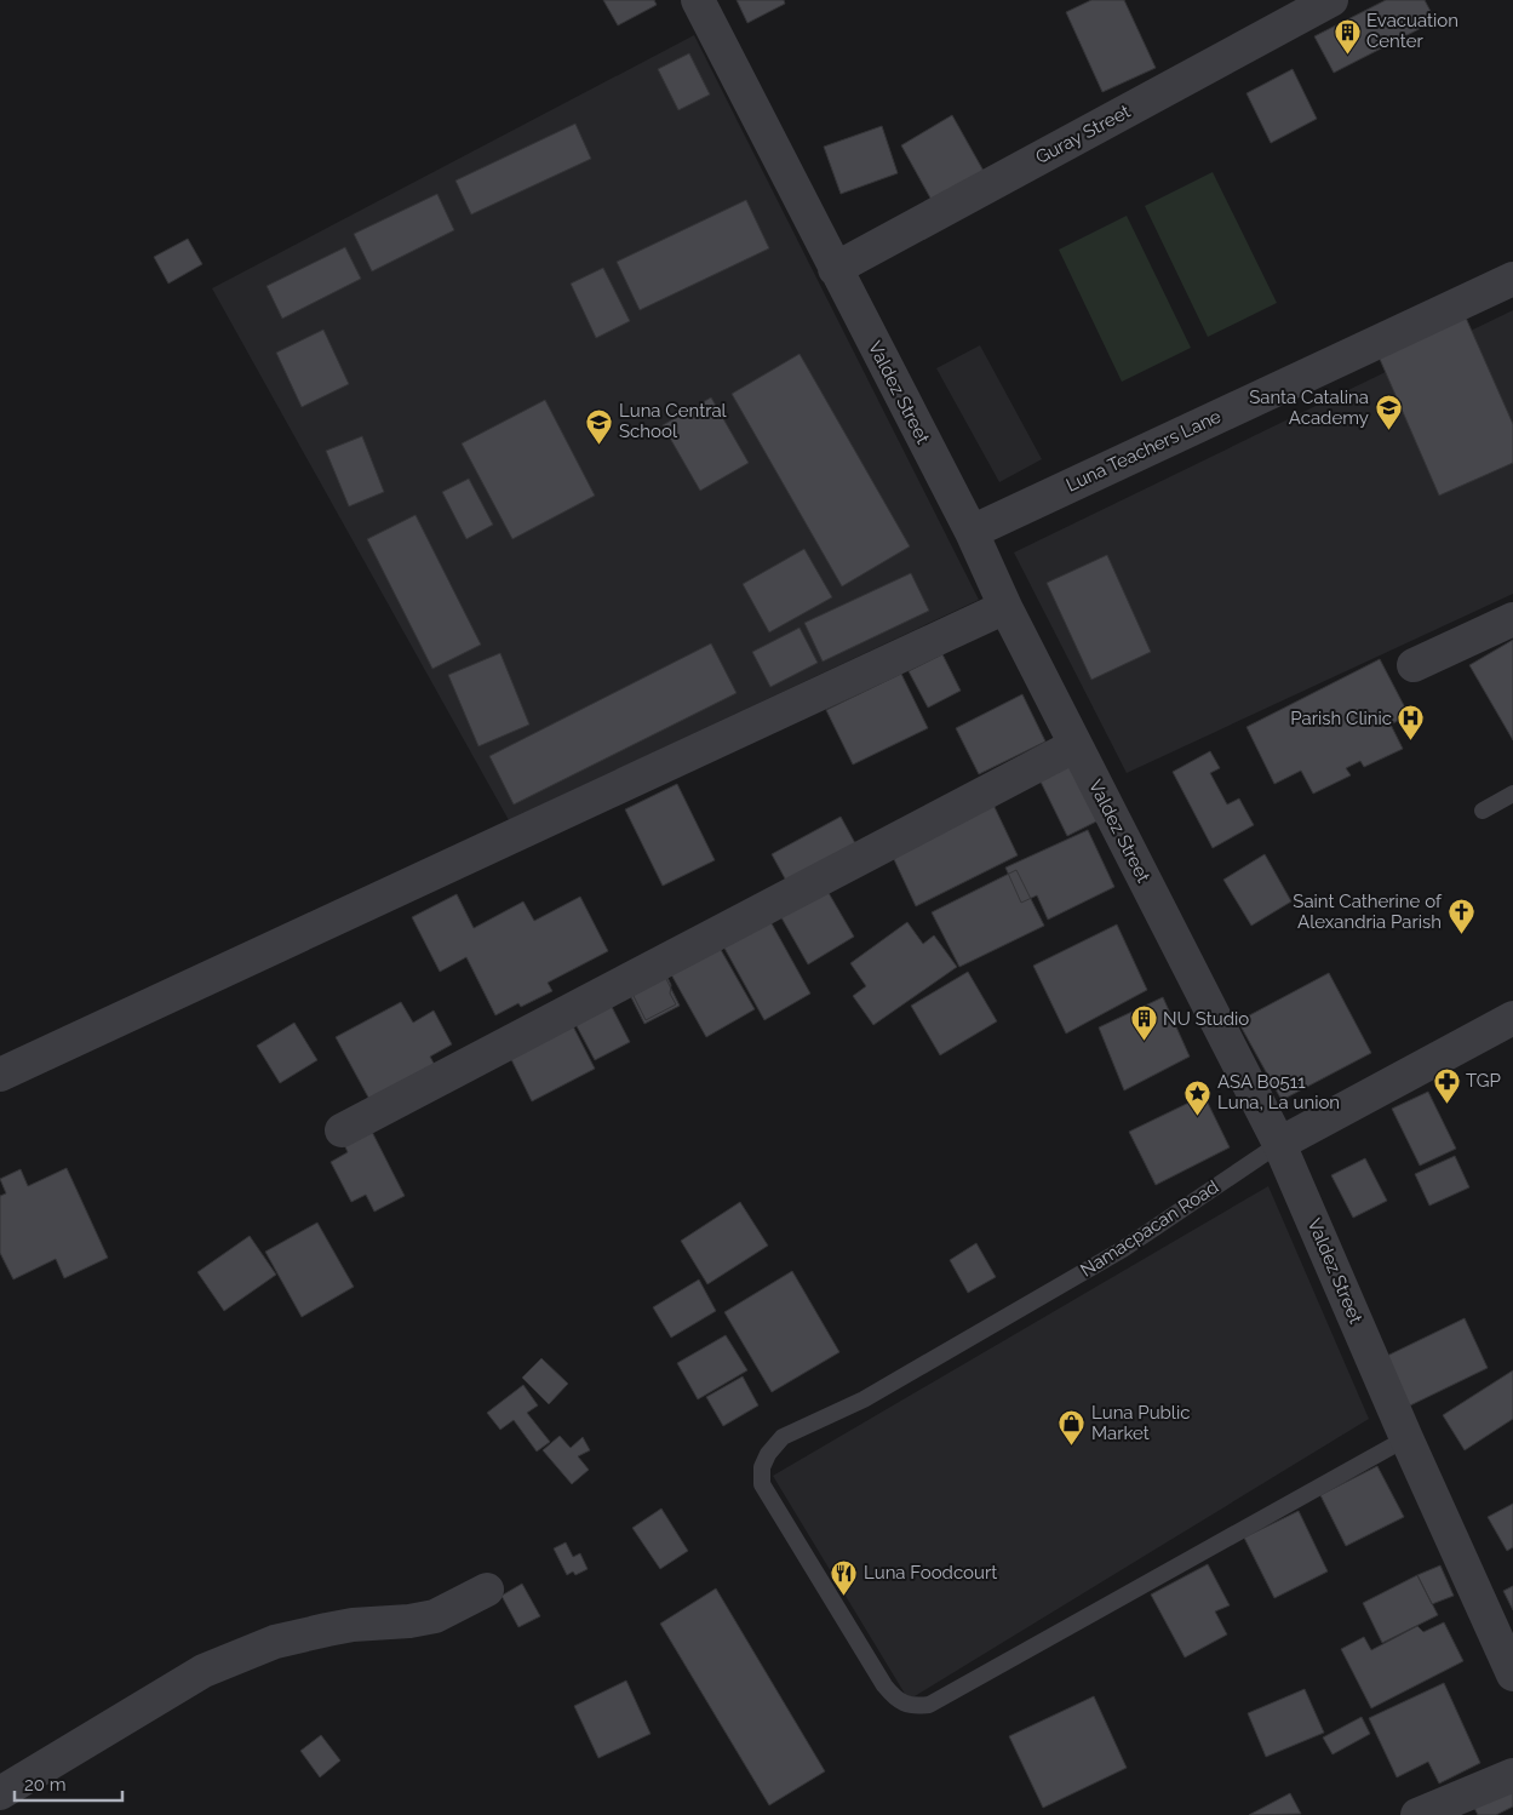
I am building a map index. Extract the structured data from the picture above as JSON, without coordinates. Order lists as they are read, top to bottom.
{
  "streets": {
    "street": [
      "Guray Street",
      "Valdez Street",
      "Luna Teachers Lane",
      "Namacpacan Road"
    ]
  },
  "crossings": [
    ["Guray Street", "Valdez Street"],
    ["Valdez Street", "Luna Teachers Lane"],
    ["Valdez Street", "Namacpacan Road"]
  ],
  "places": {
    "building": ["Evacuation Center", "NU Studio"],
    "school or university": ["Santa Catalina Academy", "Luna Central School"],
    "hospital": ["Parish Clinic"],
    "church": ["Saint Catherine of Alexandria Parish"],
    "pharmacy": ["TGP"],
    "place": ["ASA B0511 Luna, La union"],
    "shop": ["Luna Public Market"],
    "restaurant": ["Luna Foodcourt"]
  },
  "scale_bar": "20 m"
}
